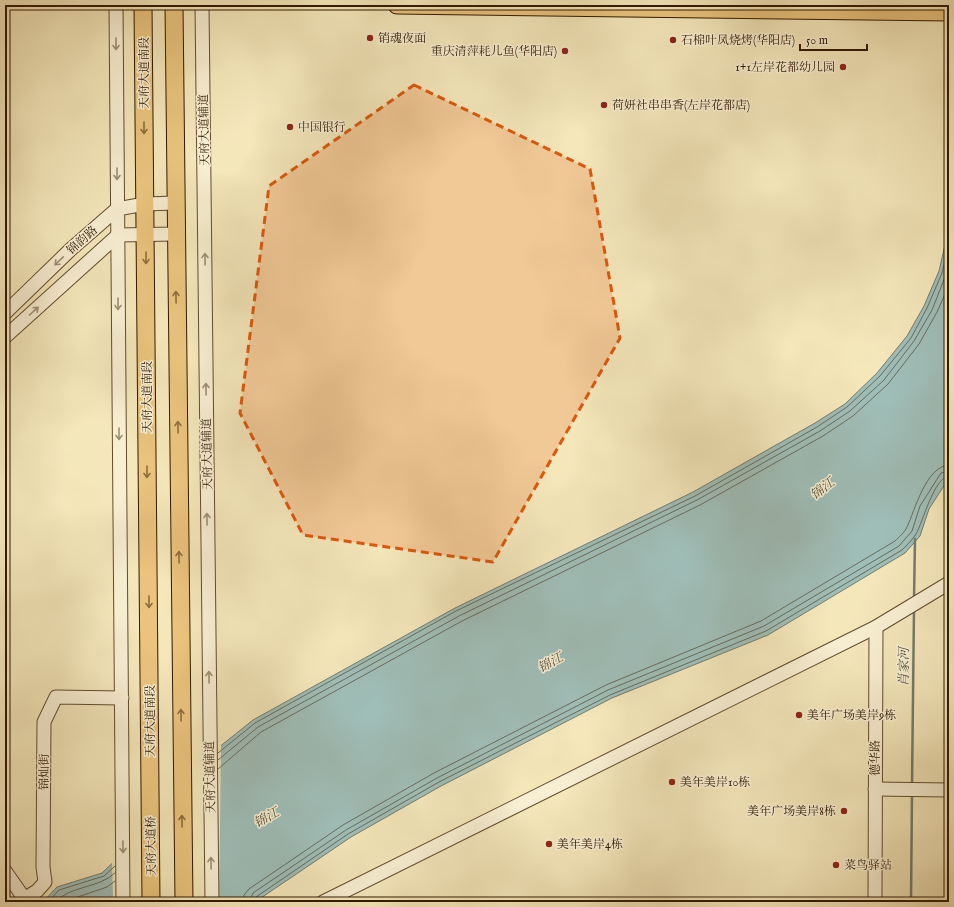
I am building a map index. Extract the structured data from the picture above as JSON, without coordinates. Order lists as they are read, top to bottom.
{
  "streets": {
    "main road": ["天府大道南段", "天府大道桥"],
    "street": [
      "天府大道辅道",
      "锦韵路",
      "德华路",
      "锦灿街"
    ]
  },
  "crossings": [
    ["天府大道南段", "锦韵路"],
    ["天府大道南段", "天府大道桥"]
  ],
  "water": ["锦江", "肖家河"],
  "places": [
    "销魂夜面",
    "石棉叶凤烧烤(华阳店)",
    "重庆清萍耗儿鱼(华阳店)",
    "1+1左岸花都幼儿园",
    "荷妍社串串香(左岸花都店)",
    "中国银行",
    "美年广场美岸9栋",
    "美年美岸10栋",
    "美年广场美岸8栋",
    "美年美岸4栋",
    "菜鸟驿站"
  ],
  "scale_bar": "50 m"
}
